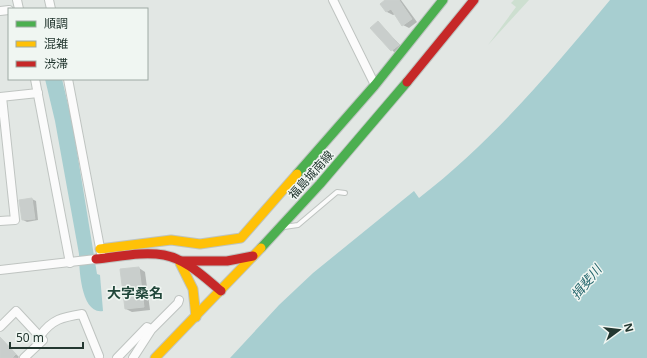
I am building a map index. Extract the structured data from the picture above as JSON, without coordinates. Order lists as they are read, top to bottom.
{
  "streets": {
    "street": ["福島城南線"]
  },
  "districts": ["大字桑名"],
  "water": ["揖斐川"],
  "legend": ["順調", "混雑", "渋滞"],
  "scale_bar": "50 m",
  "north": "right"
}
